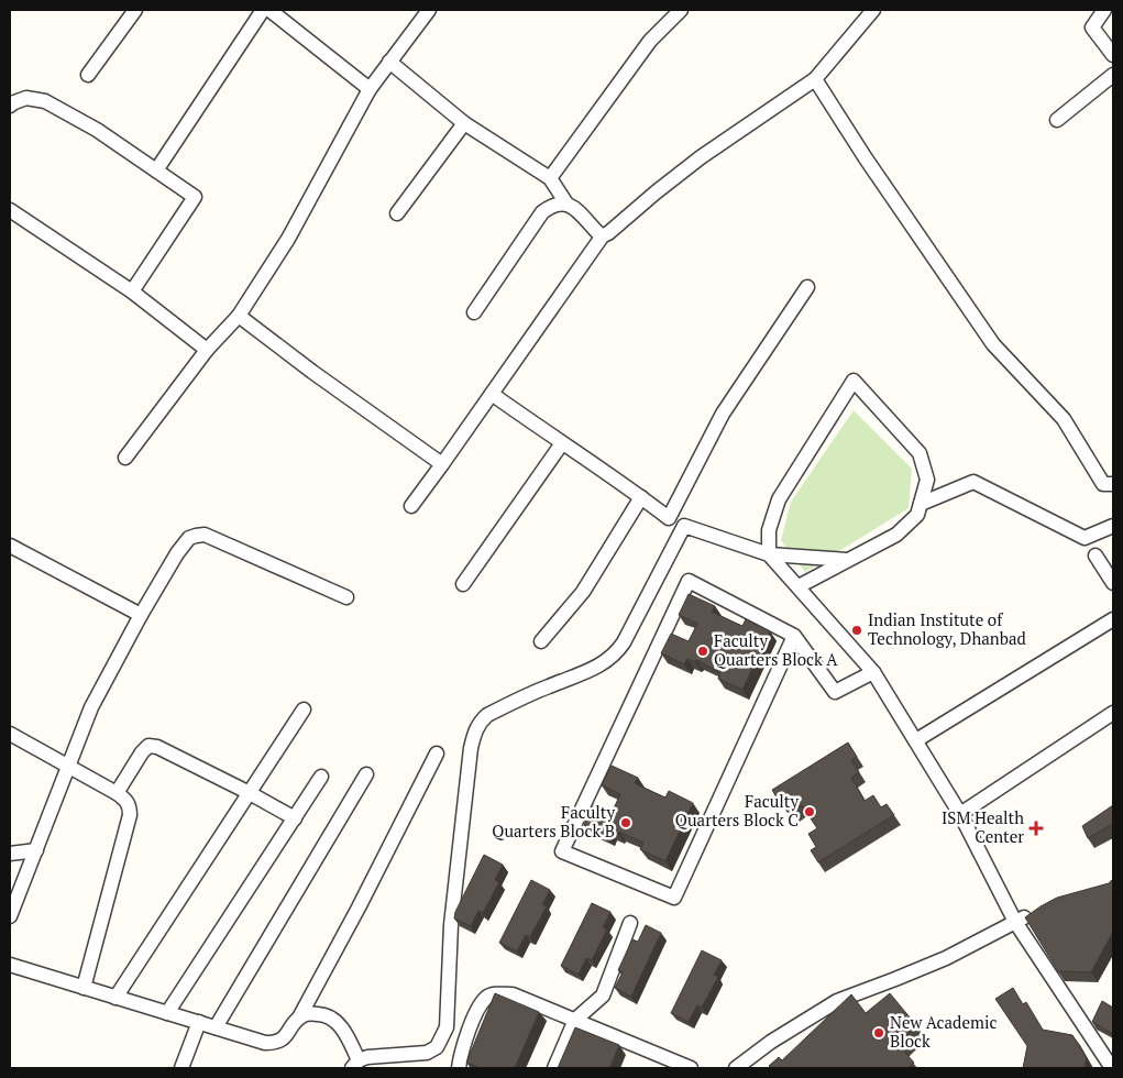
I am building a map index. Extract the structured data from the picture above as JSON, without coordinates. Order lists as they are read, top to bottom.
{
  "places": {
    "other": [
      "Indian Institute of Technology, Dhanbad",
      "Faculty Quarters Block A",
      "Faculty Quarters Block C",
      "Faculty Quarters Block B",
      "New Academic Block"
    ],
    "health": ["ISM Health Center"]
  }
}
